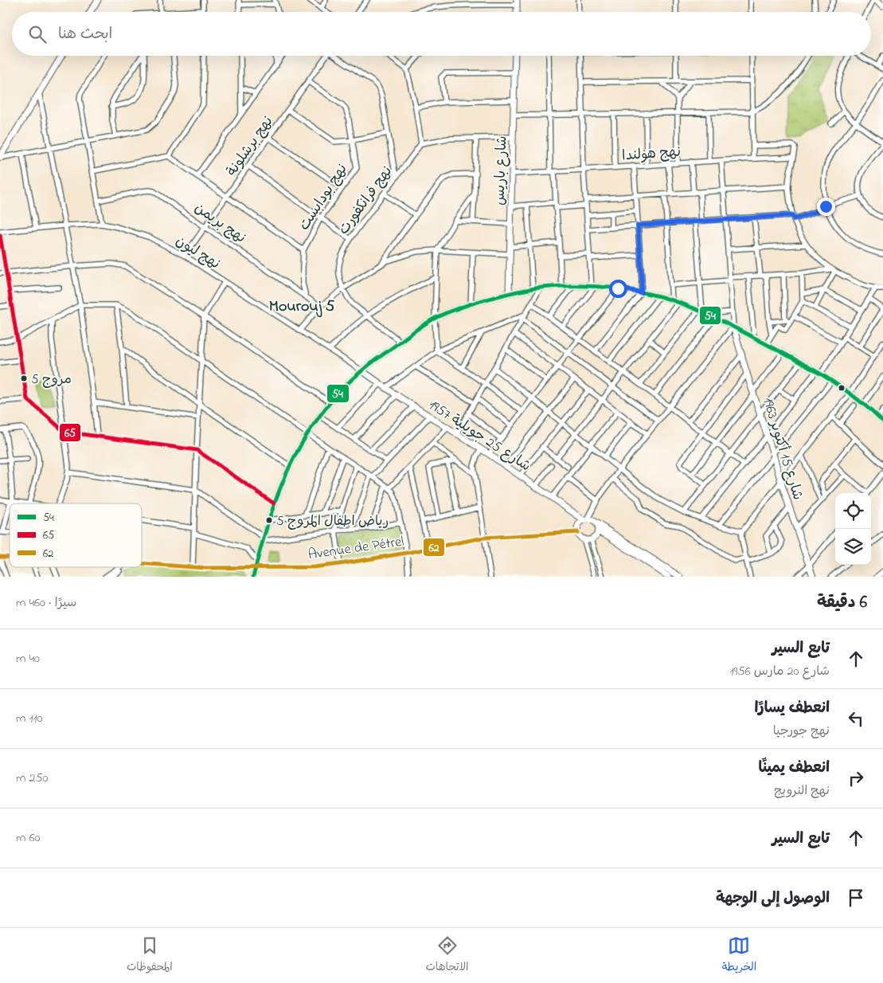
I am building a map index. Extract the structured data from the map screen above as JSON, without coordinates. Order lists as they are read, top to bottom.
{
  "streets": {
    "street": [
      "نهج برشلونة",
      "نهج هولندا",
      "شارع باريس",
      "نهج بودابست",
      "نهج فرانكفورت",
      "نهج بريمن",
      "نهج ليون",
      "شارع 25 جويلية 1957",
      "شارع 15 أكتوبر 1963",
      "Avenue de Pétrel"
    ]
  },
  "crossings": [
    ["نهج برشلونة", "نهج بودابست"],
    ["نهج برشلونة", "نهج بريمن"],
    ["نهج برشلونة", "نهج ليون"],
    ["نهج هولندا", "شارع باريس"],
    ["نهج بودابست", "نهج بريمن"],
    ["نهج ليون", "شارع 25 جويلية 1957"],
    ["شارع 25 جويلية 1957", "Avenue de Pétrel"]
  ],
  "districts": ["Mourouj 5"],
  "places": ["مروج 5", "رياض اطفال المروج 5"],
  "lines": ["transit line 65", "transit line 54", "transit line 62"],
  "legend": ["54", "65", "62"],
  "page": {
    "search": "ابحث هنا",
    "heading": ["6 دقيقة", "سيرًا · 460 m"],
    "list": [
      ["تابع السير", "شارع 20 مارس 1956", "40 m"],
      ["انعطف يسارًا", "نهج جورجيا", "110 m"],
      ["انعطف يمينًا", "نهج النرويج", "250 m"],
      ["تابع السير", "60 m"],
      "الوصول إلى الوجهة"
    ],
    "nav": ["الخريطة", "الاتجاهات", "المحفوظات"]
  }
}
